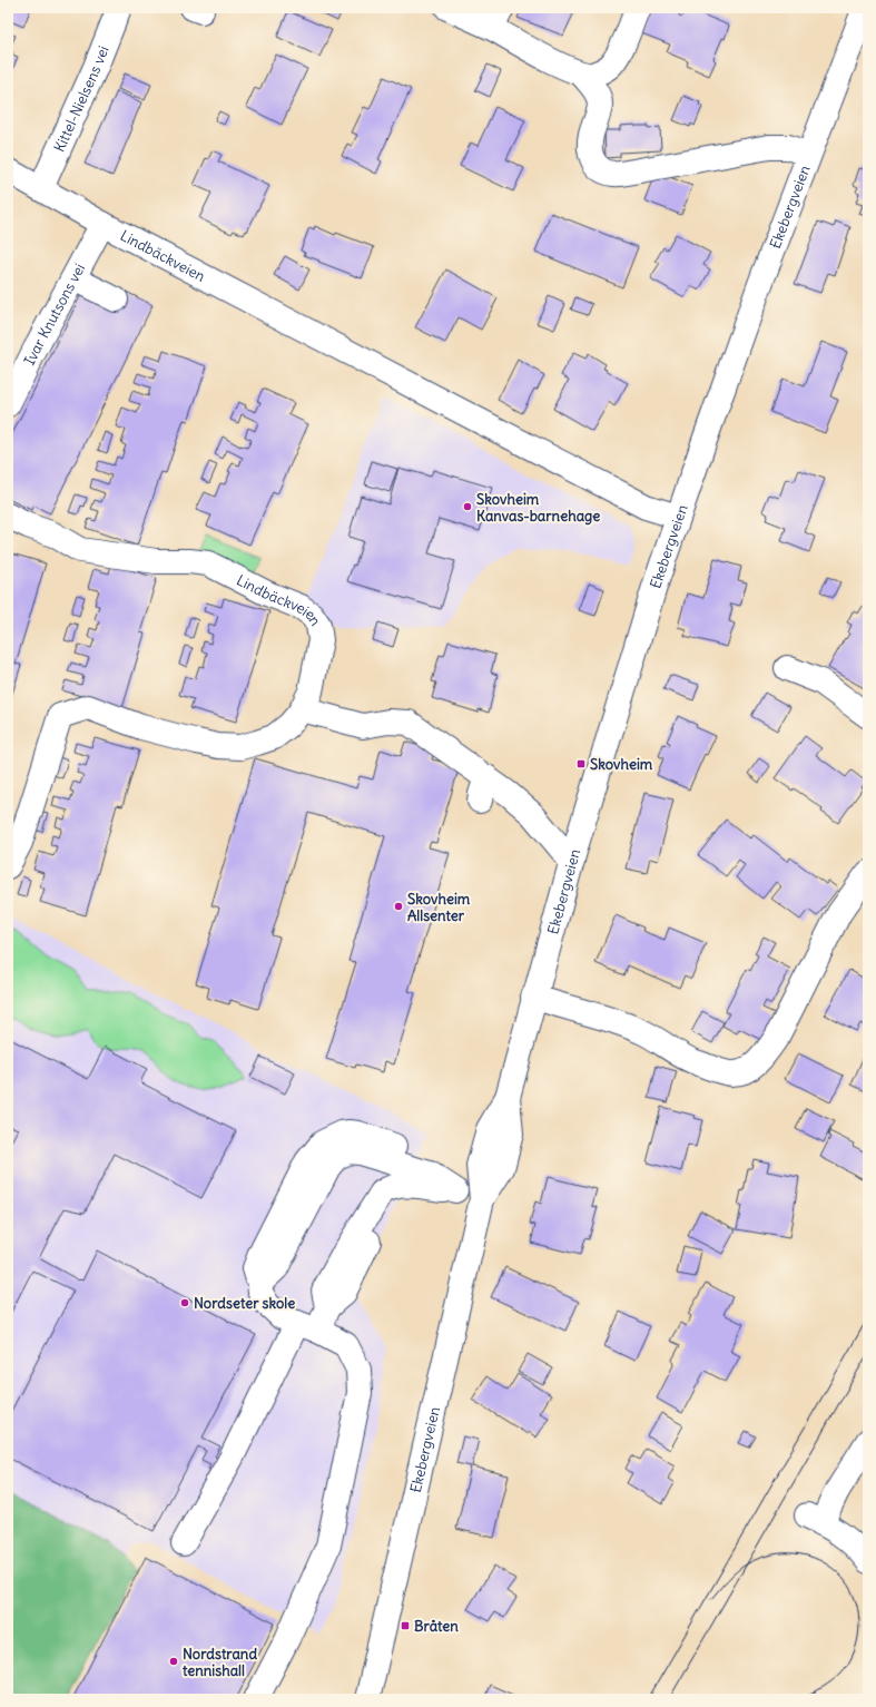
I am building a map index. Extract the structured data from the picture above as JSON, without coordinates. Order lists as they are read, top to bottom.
{
  "streets": {
    "main road": [
      "Kittel-Nielsens vei",
      "Ekebergveien",
      "Lindbäckveien",
      "Ivar Knutsons vei"
    ]
  },
  "crossings": [
    ["Kittel-Nielsens vei", "Lindbäckveien"],
    ["Ekebergveien", "Lindbäckveien"],
    ["Lindbäckveien", "Ivar Knutsons vei"]
  ],
  "places": {
    "other": [
      "Skovheim Kanvas-barnehage",
      "Skovheim Allsenter",
      "Nordseter skole",
      "Nordstrand tennishall"
    ],
    "transit": ["Skovheim", "Bråten"]
  }
}
